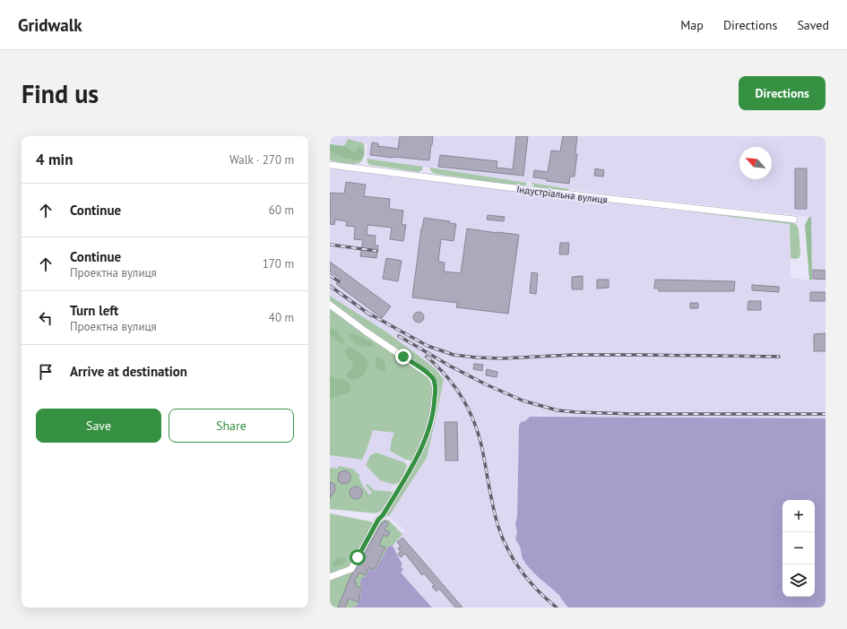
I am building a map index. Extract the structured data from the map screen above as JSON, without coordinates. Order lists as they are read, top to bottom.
{
  "streets": {
    "street": ["Індустріальна вулиця"]
  },
  "north": "top left",
  "page": {
    "header": "Gridwalk",
    "nav": ["Map", "Directions", "Saved"],
    "buttons": [
      "Directions",
      ["Save", "Share"]
    ],
    "title": "Find us",
    "heading": ["4 min", "Walk · 270 m"],
    "list": [
      ["Continue", "60 m"],
      ["Continue", "Проектна вулиця", "170 m"],
      ["Turn left", "Проектна вулиця", "40 m"],
      "Arrive at destination"
    ],
    "map_buttons": ["+", "−"]
  }
}
